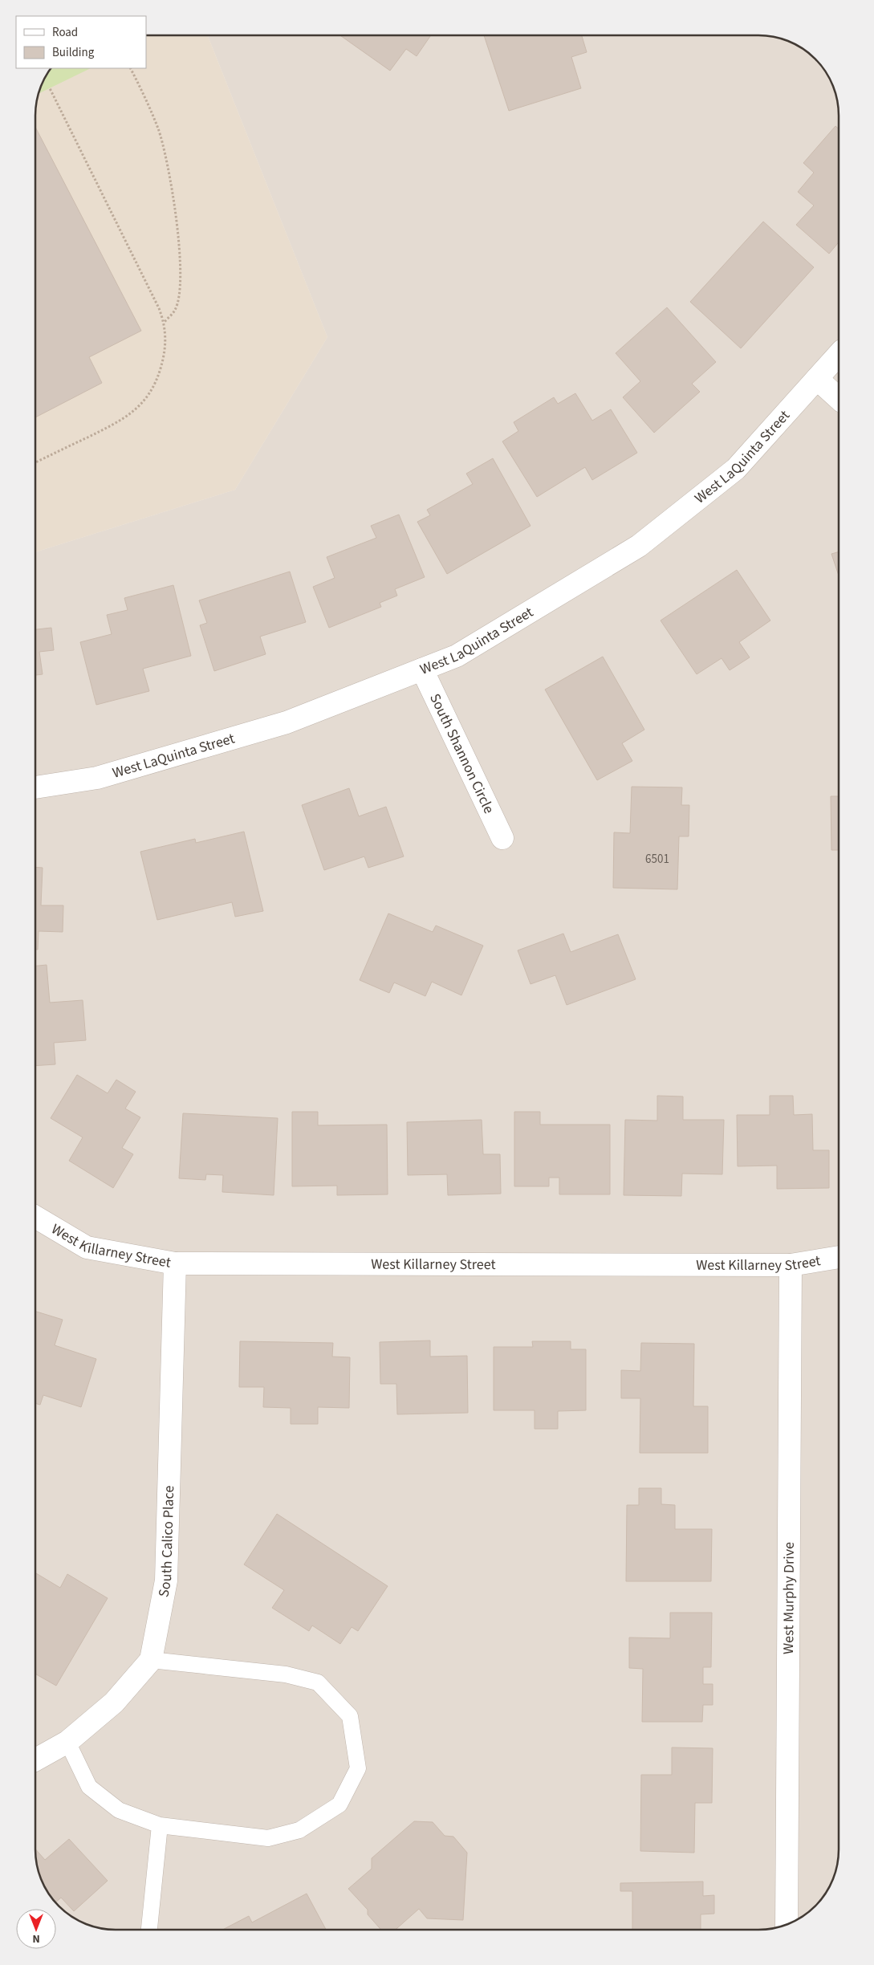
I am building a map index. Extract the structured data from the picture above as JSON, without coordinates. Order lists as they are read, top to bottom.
{
  "streets": {
    "street": [
      "West LaQuinta Street",
      "South Shannon Circle",
      "West Killarney Street",
      "South Calico Place",
      "West Murphy Drive"
    ]
  },
  "crossings": [
    ["West LaQuinta Street", "South Shannon Circle"],
    ["West Killarney Street", "South Calico Place"],
    ["West Killarney Street", "West Murphy Drive"]
  ],
  "house_numbers": ["6501"],
  "legend": ["Road", "Building"],
  "north": "bottom"
}
